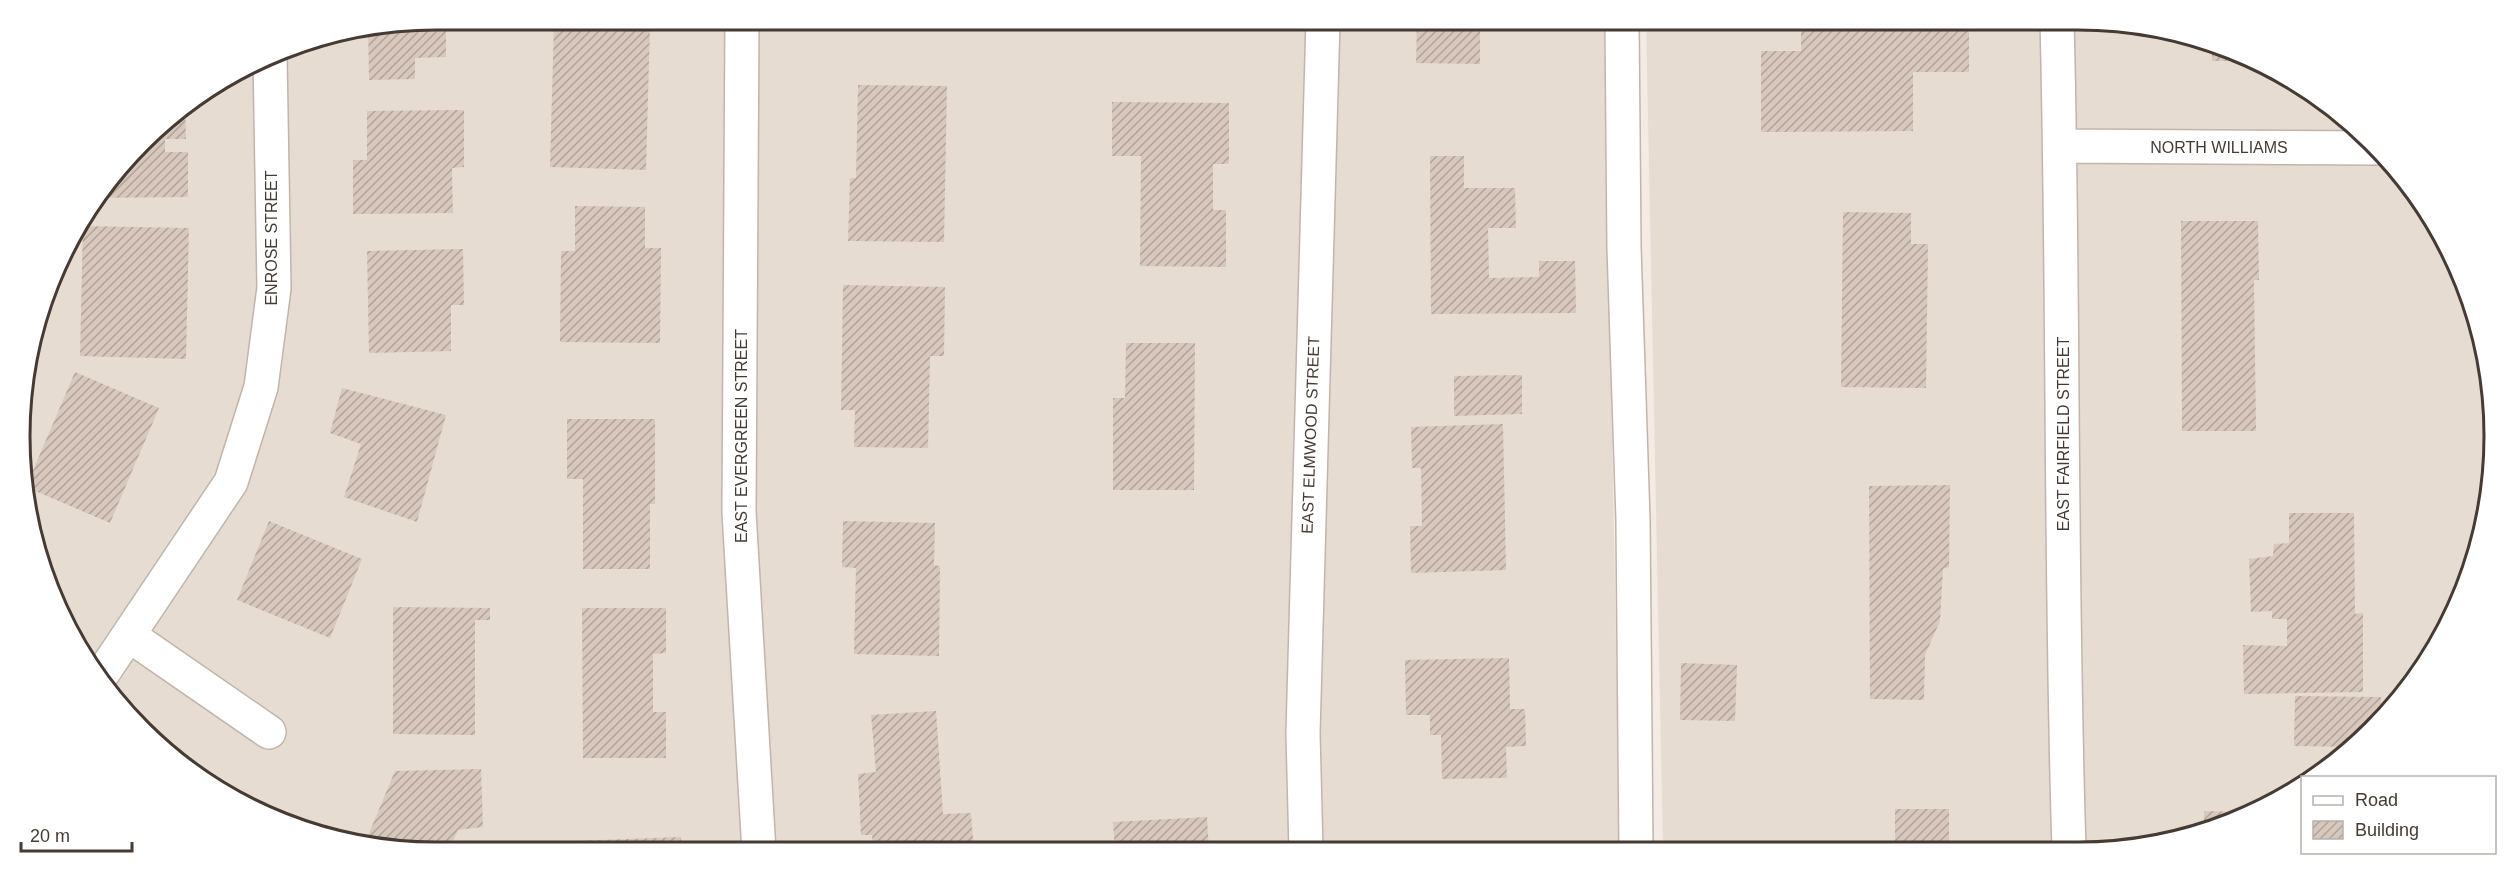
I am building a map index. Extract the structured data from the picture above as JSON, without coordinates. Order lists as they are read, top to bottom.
{
  "streets": {
    "street": [
      "NORTH WILLIAMS",
      "ENROSE STREET",
      "EAST FAIRFIELD STREET",
      "EAST ELMWOOD STREET",
      "EAST EVERGREEN STREET"
    ]
  },
  "crossings": [
    ["NORTH WILLIAMS", "EAST FAIRFIELD STREET"]
  ],
  "legend": ["Road", "Building"],
  "scale_bar": "20 m"
}
